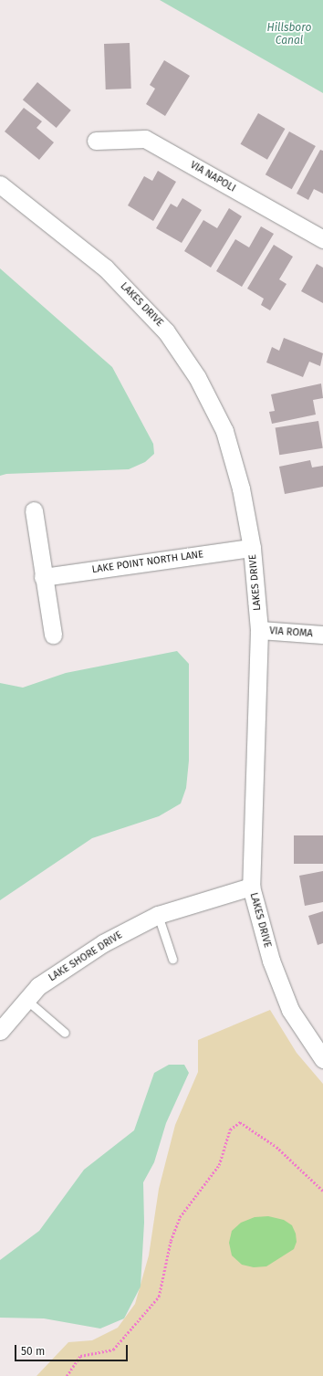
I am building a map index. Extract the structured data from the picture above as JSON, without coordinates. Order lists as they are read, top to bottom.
{
  "streets": {
    "street": [
      "VIA NAPOLI",
      "LAKES DRIVE",
      "LAKE POINT NORTH LANE",
      "VIA ROMA",
      "LAKE SHORE DRIVE"
    ]
  },
  "crossings": [
    ["LAKES DRIVE", "LAKE POINT NORTH LANE"],
    ["LAKES DRIVE", "VIA ROMA"],
    ["LAKES DRIVE", "LAKE SHORE DRIVE"]
  ],
  "water": ["Hillsboro Canal"],
  "scale_bar": "50 m"
}
